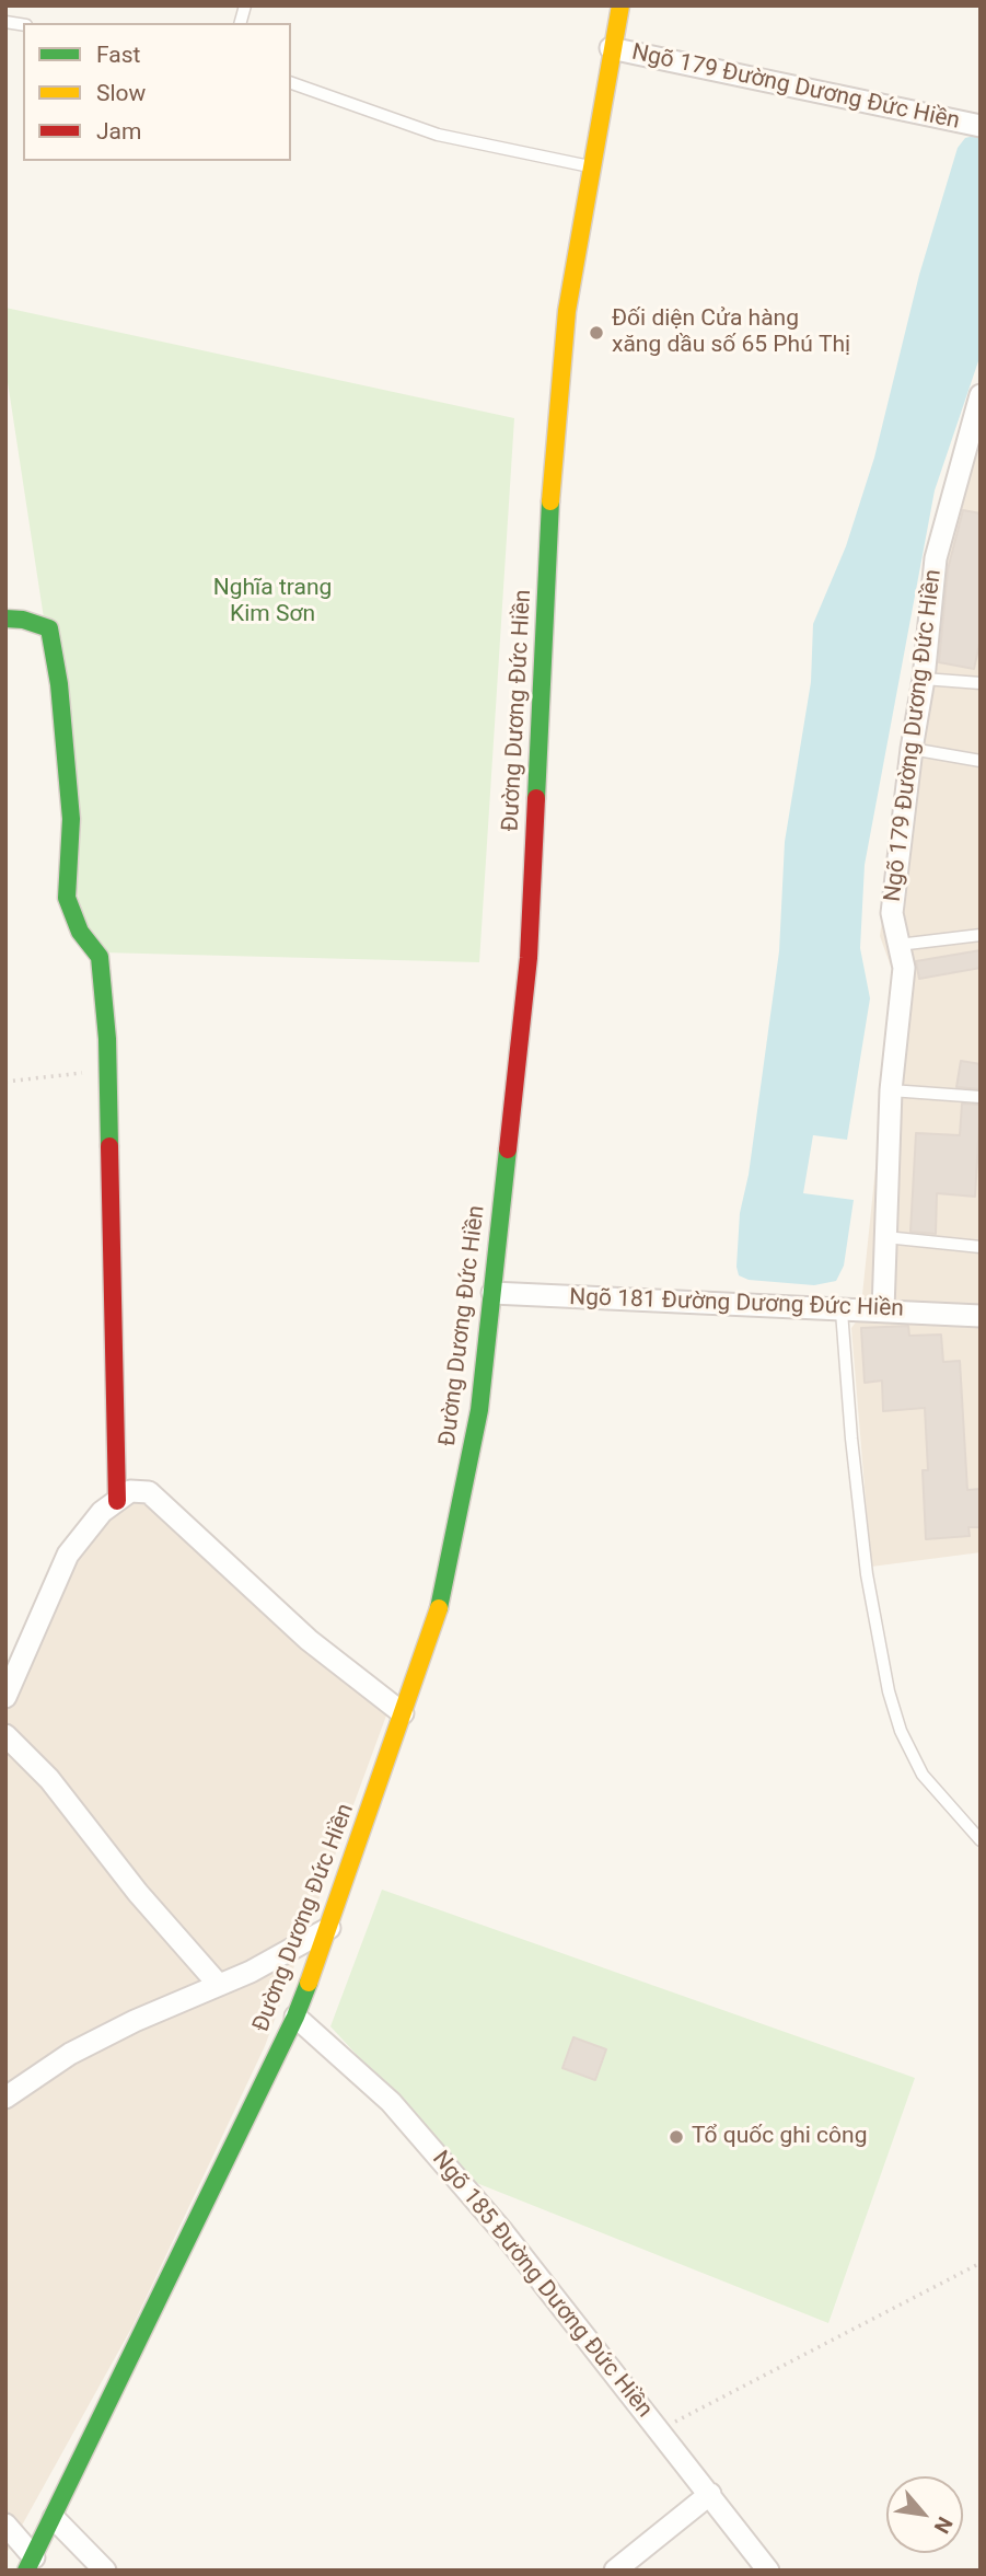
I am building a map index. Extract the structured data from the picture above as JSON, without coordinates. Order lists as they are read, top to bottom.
{
  "streets": {
    "main road": ["Đường Dương Đức Hiền"],
    "street": ["Ngõ 179 Đường Dương Đức Hiền", "Ngõ 181 Đường Dương Đức Hiền", "Ngõ 185 Đường Dương Đức Hiền"]
  },
  "crossings": [
    ["Ngõ 179 Đường Dương Đức Hiền", "Đường Dương Đức Hiền"],
    ["Ngõ 179 Đường Dương Đức Hiền", "Ngõ 181 Đường Dương Đức Hiền"],
    ["Đường Dương Đức Hiền", "Ngõ 181 Đường Dương Đức Hiền"],
    ["Đường Dương Đức Hiền", "Ngõ 185 Đường Dương Đức Hiền"]
  ],
  "parks": ["Nghĩa trang Kim Sơn"],
  "places": ["Đối diện Cửa hàng xăng dầu số 65 Phú Thị", "Tổ quốc ghi công"],
  "legend": ["Fast", "Slow", "Jam"],
  "north": "bottom right"
}
